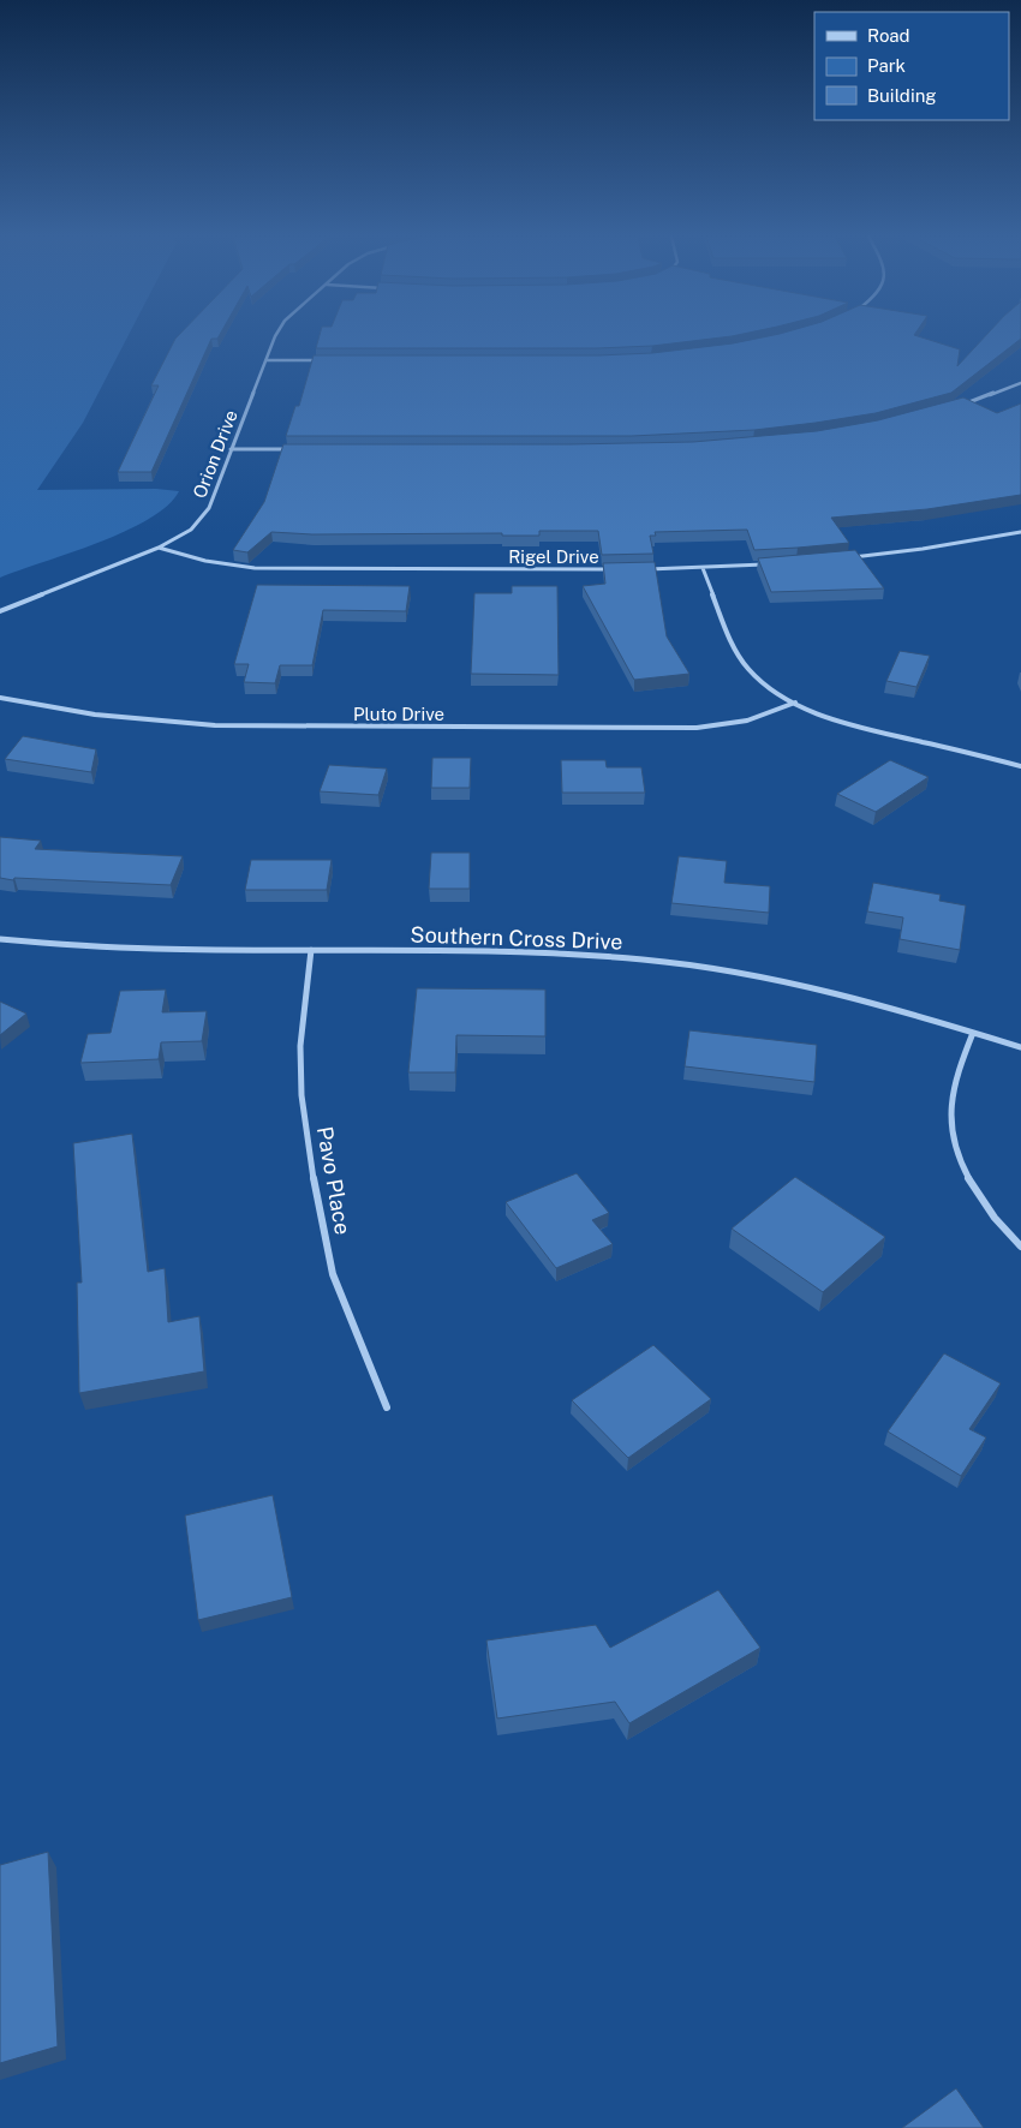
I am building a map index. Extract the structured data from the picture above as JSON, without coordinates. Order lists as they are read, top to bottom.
{
  "streets": {
    "street": [
      "Orion Drive",
      "Rigel Drive",
      "Pluto Drive",
      "Southern Cross Drive",
      "Pavo Place"
    ]
  },
  "crossings": [
    ["Orion Drive", "Rigel Drive"],
    ["Southern Cross Drive", "Pavo Place"]
  ],
  "legend": ["Road", "Park", "Building"]
}
